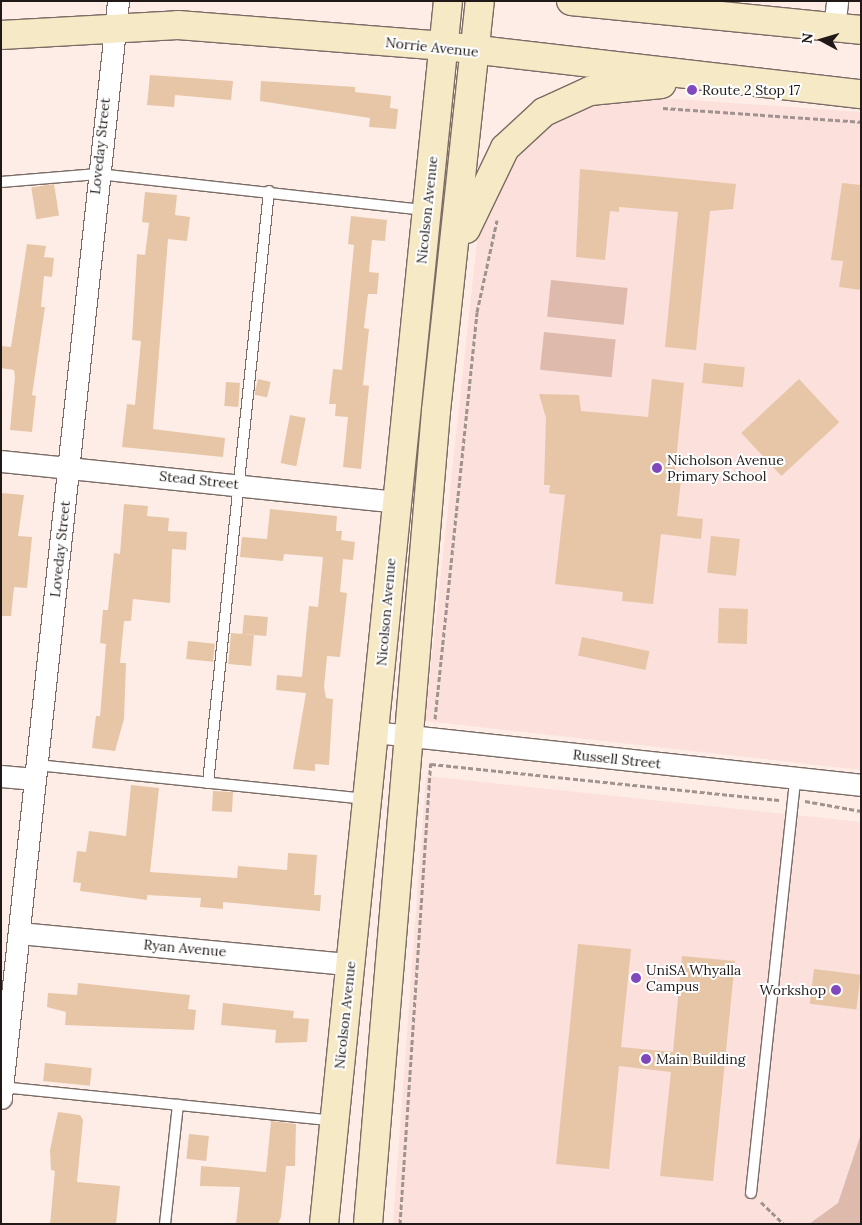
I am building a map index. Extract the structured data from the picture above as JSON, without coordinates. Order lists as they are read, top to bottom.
{
  "streets": {
    "main road": ["Norrie Avenue", "Nicolson Avenue"],
    "street": [
      "Loveday Street",
      "Stead Street",
      "Russell Street",
      "Ryan Avenue"
    ]
  },
  "crossings": [
    ["Norrie Avenue", "Loveday Street"],
    ["Norrie Avenue", "Nicolson Avenue"],
    ["Loveday Street", "Stead Street"],
    ["Loveday Street", "Ryan Avenue"],
    ["Nicolson Avenue", "Stead Street"],
    ["Nicolson Avenue", "Russell Street"],
    ["Nicolson Avenue", "Ryan Avenue"]
  ],
  "places": [
    "Route 2 Stop 17",
    "Nicholson Avenue Primary School",
    "UniSA Whyalla Campus",
    "Workshop",
    "Main Building"
  ],
  "north": "left"
}
